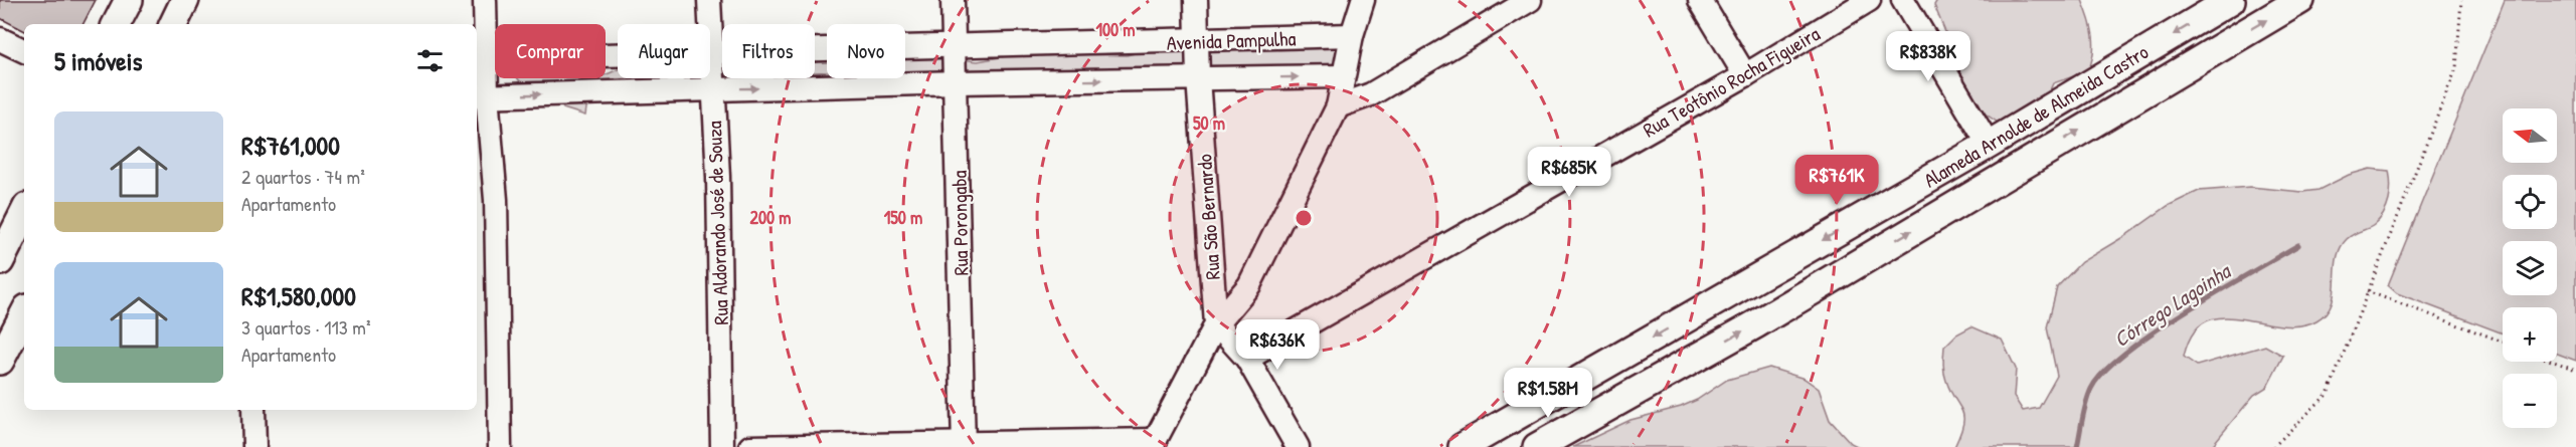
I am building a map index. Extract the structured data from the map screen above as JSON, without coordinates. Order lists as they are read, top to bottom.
{
  "streets": {
    "main road": ["Alameda Arnolde de Almeida Castro"],
    "street": [
      "Avenida Pampulha",
      "Rua Teotônio Rocha Figueira",
      "Rua São Bernardo",
      "Rua Aldorando José de Souza",
      "Rua Porongaba"
    ]
  },
  "crossings": [
    ["Avenida Pampulha", "Rua São Bernardo"],
    ["Avenida Pampulha", "Rua Aldorando José de Souza"],
    ["Avenida Pampulha", "Rua Porongaba"]
  ],
  "water": ["Córrego Lagoinha"],
  "north": "left",
  "page": {
    "chip": [
      "Comprar",
      "Alugar",
      "Filtros",
      "Novo"
    ],
    "heading": "5 imóveis",
    "price": [
      "R$838K",
      "R$685K",
      "R$761K",
      "R$636K",
      "R$1.58M"
    ],
    "list": [
      {
        "name": "R$761,000",
        "note": "2 quartos · 74 m² · Apartamento"
      },
      {
        "name": "R$1,580,000",
        "note": "3 quartos · 113 m² · Apartamento"
      }
    ],
    "map_buttons": ["+", "−"]
  },
  "rings": [
    "100 m",
    "50 m",
    "150 m",
    "200 m"
  ]
}
